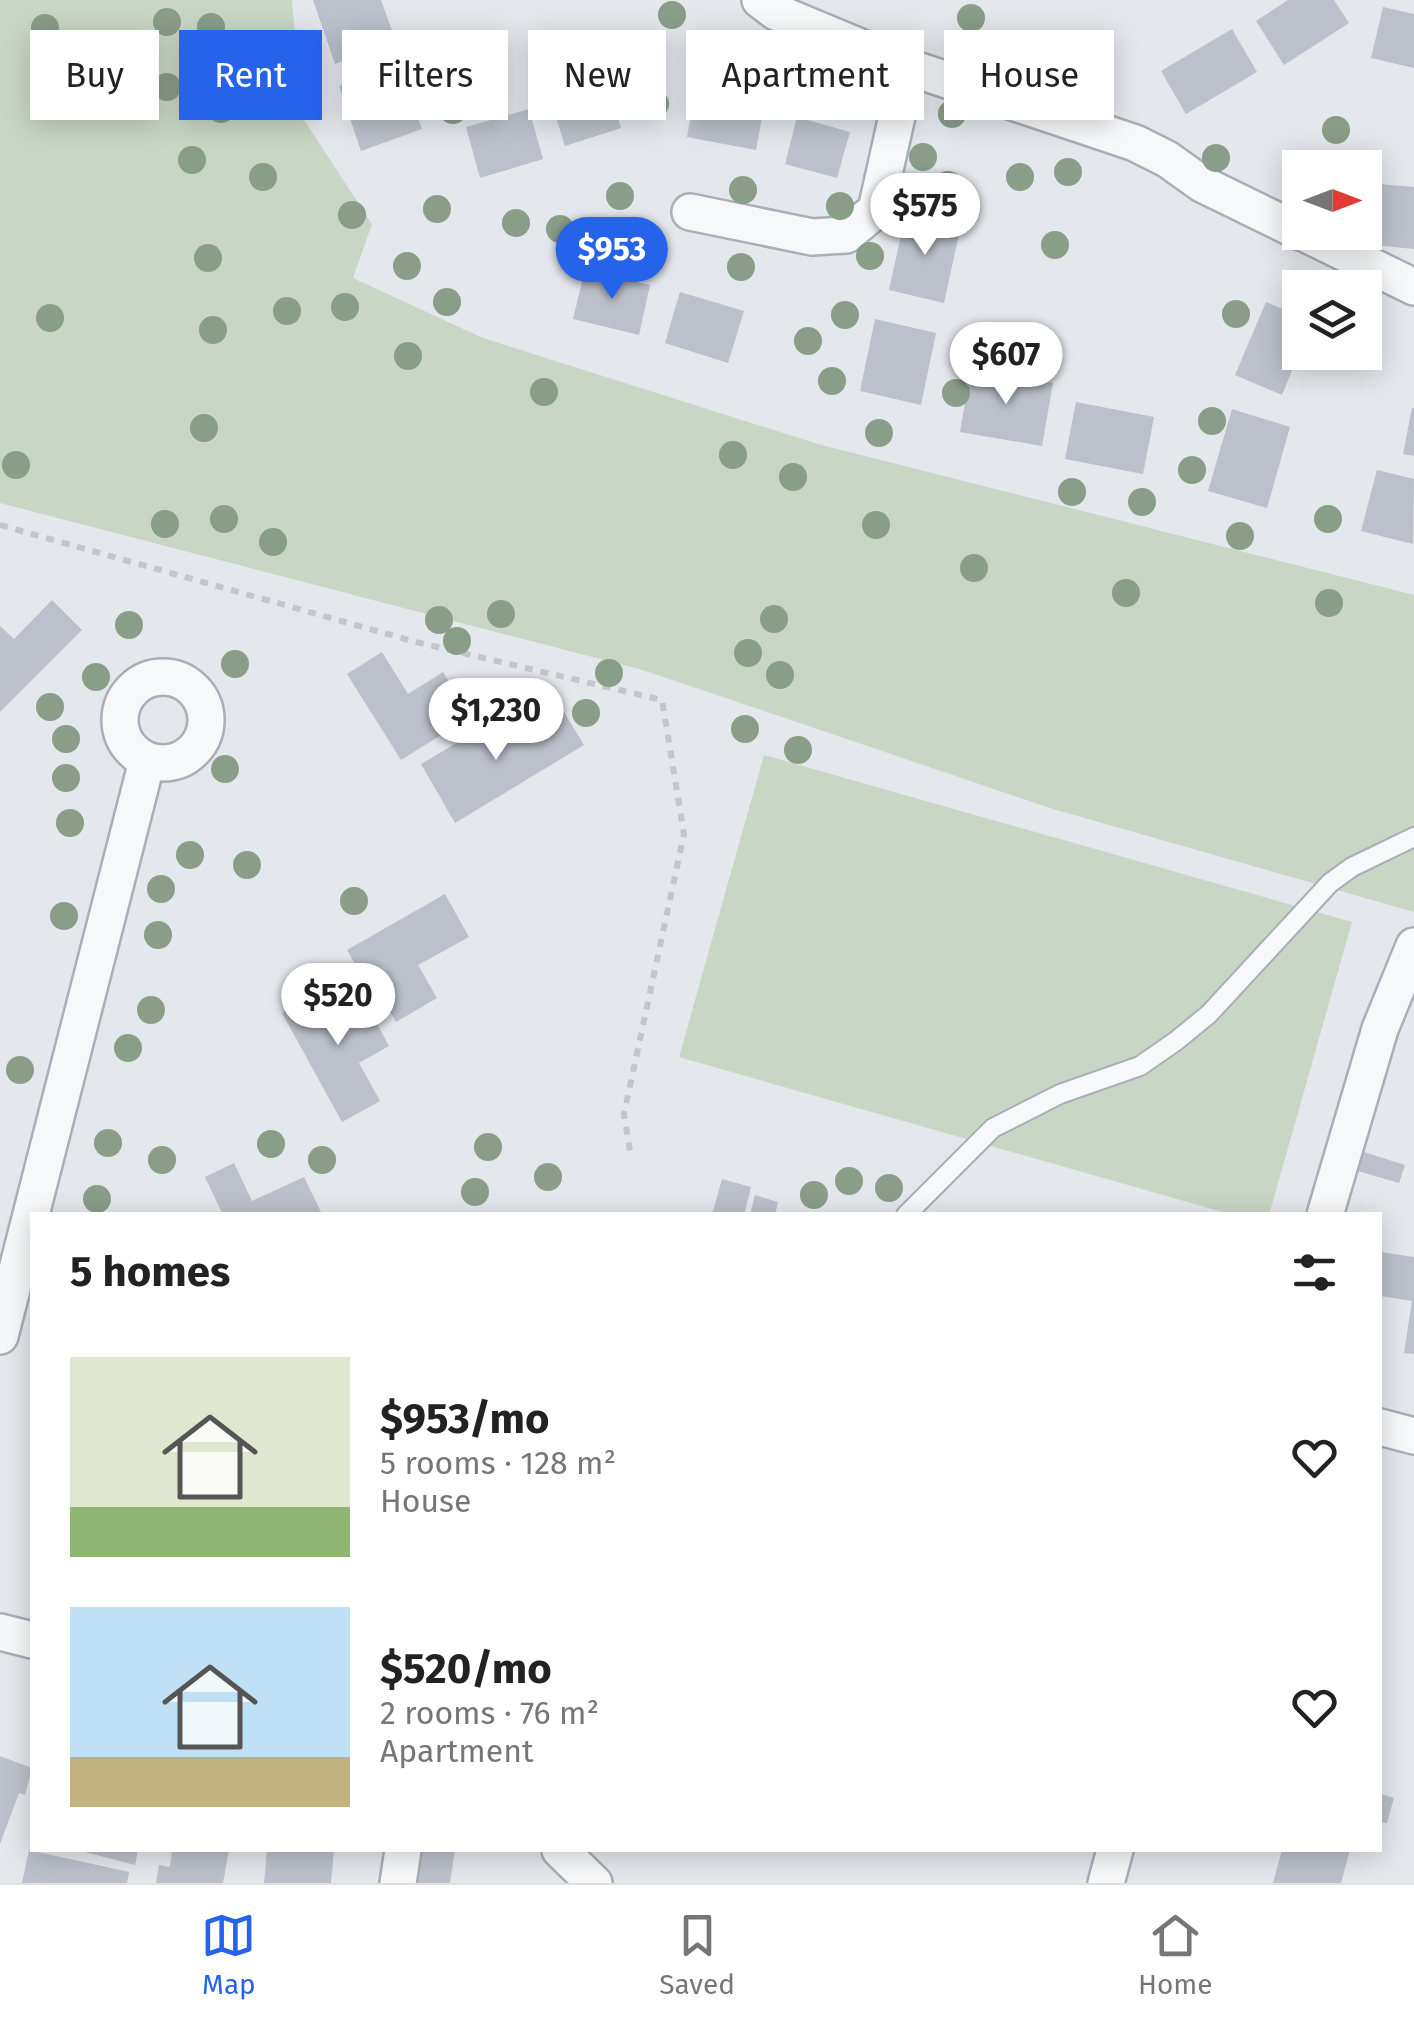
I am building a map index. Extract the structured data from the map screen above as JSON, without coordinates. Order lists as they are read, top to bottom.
{
  "north": "right",
  "page": {
    "chip": [
      "Buy",
      "Rent",
      "Filters",
      "New",
      "Apartment",
      "House"
    ],
    "price": [
      "$575",
      "$953",
      "$607",
      "$1,230",
      "$520"
    ],
    "heading": "5 homes",
    "list": [
      {
        "name": "$953/mo",
        "note": "5 rooms · 128 m² · House"
      },
      {
        "name": "$520/mo",
        "note": "2 rooms · 76 m² · Apartment"
      }
    ],
    "tabs": ["Map", "Saved", "Home"]
  }
}
